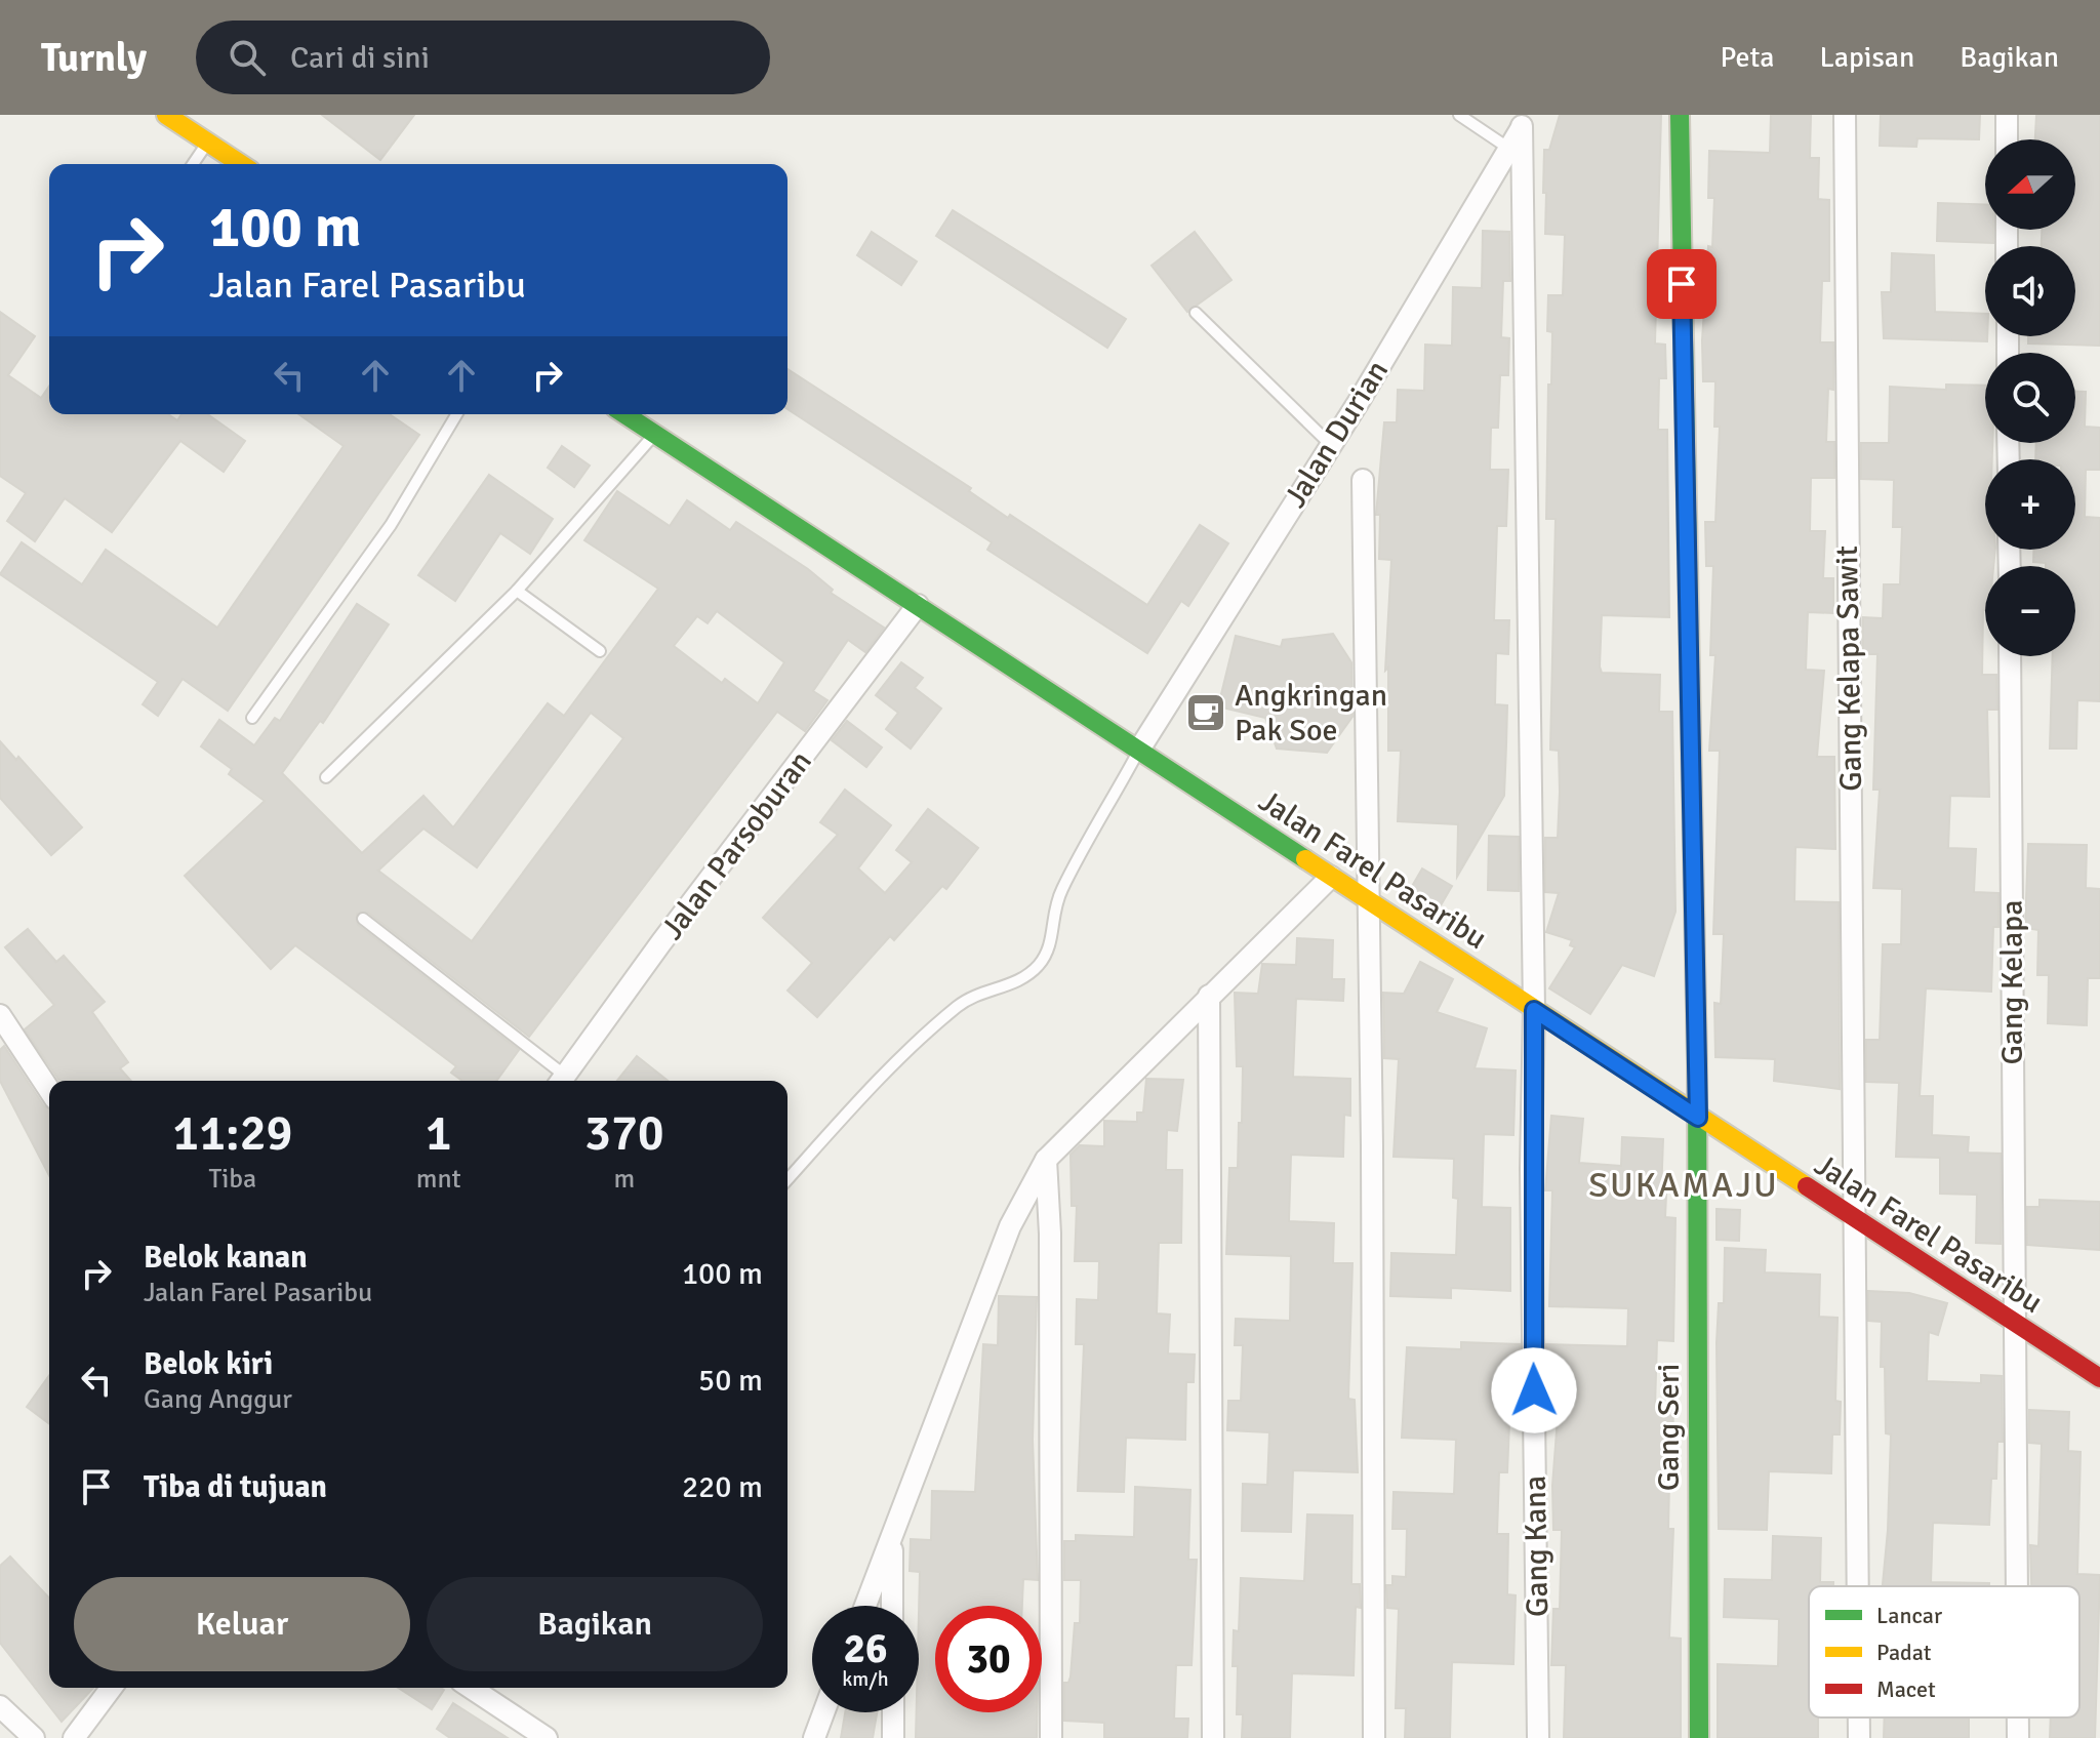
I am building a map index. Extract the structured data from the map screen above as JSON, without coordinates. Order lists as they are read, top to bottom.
{
  "streets": {
    "street": [
      "Jalan Durian",
      "Gang Kelapa Sawit",
      "Jalan Parsoburan",
      "Jalan Farel Pasaribu",
      "Gang Kelapa",
      "Gang Seri",
      "Gang Kana"
    ]
  },
  "crossings": [
    ["Jalan Durian", "Jalan Farel Pasaribu"],
    ["Jalan Durian", "Gang Kana"],
    ["Gang Kelapa Sawit", "Jalan Farel Pasaribu"],
    ["Jalan Parsoburan", "Jalan Farel Pasaribu"],
    ["Jalan Farel Pasaribu", "Gang Kelapa"],
    ["Jalan Farel Pasaribu", "Gang Seri"],
    ["Jalan Farel Pasaribu", "Gang Kana"]
  ],
  "districts": ["SUKAMAJU"],
  "places": {
    "cafe": ["Angkringan Pak Soe"]
  },
  "legend": ["Lancar", "Padat", "Macet"],
  "north": "left",
  "page": {
    "header": "Turnly",
    "search": "Cari di sini",
    "nav": ["Peta", "Lapisan", "Bagikan"],
    "map_buttons": ["+", "−"],
    "turn": ["100 m", "Jalan Farel Pasaribu"],
    "eta": [
      "11:29",
      "Tiba",
      "1",
      "mnt",
      "370",
      "m"
    ],
    "list": [
      {
        "name": "Belok kanan",
        "note": "Jalan Farel Pasaribu",
        "value": "100 m"
      },
      {
        "name": "Belok kiri",
        "note": "Gang Anggur",
        "value": "50 m"
      },
      {
        "name": "Tiba di tujuan",
        "value": "220 m"
      }
    ],
    "buttons": ["Keluar", "Bagikan"],
    "speed": "26 km/h",
    "limit": "30"
  }
}
